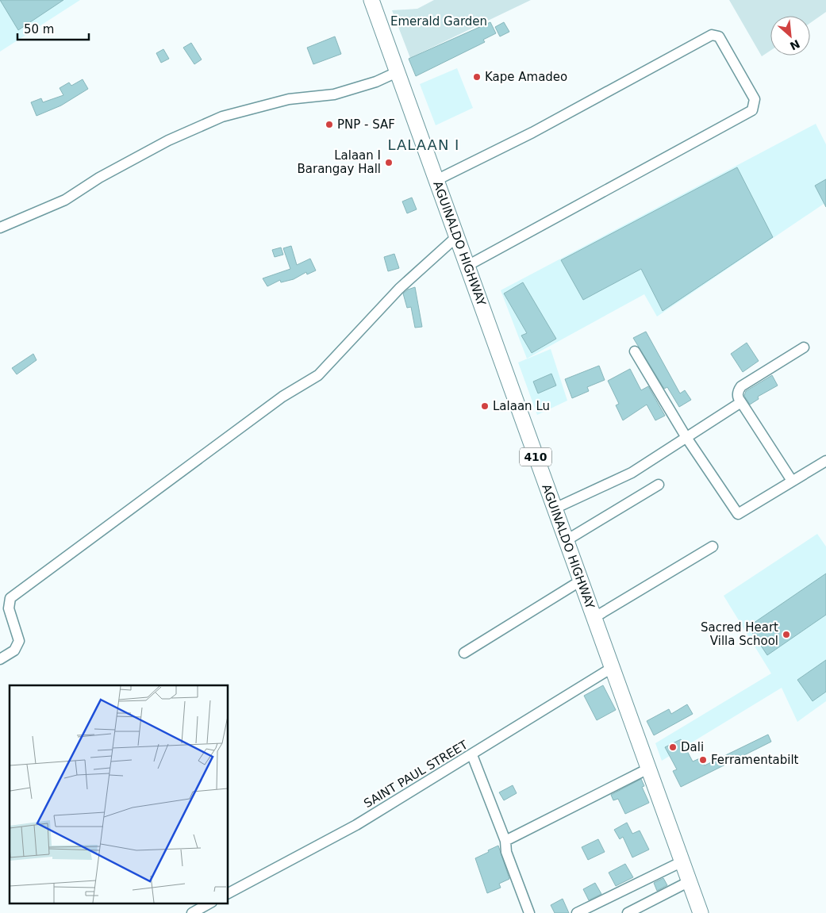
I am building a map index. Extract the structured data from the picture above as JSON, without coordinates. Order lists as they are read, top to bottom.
{
  "streets": {
    "main road": ["AGUINALDO HIGHWAY", "410"],
    "street": ["SAINT PAUL STREET"]
  },
  "crossings": [
    ["AGUINALDO HIGHWAY", "SAINT PAUL STREET"]
  ],
  "districts": ["LALAAN I"],
  "parks": ["Emerald Garden"],
  "places": [
    "Kape Amadeo",
    "PNP - SAF",
    "Lalaan I Barangay Hall",
    "Lalaan Lu",
    "Sacred Heart Villa School",
    "Dali",
    "Ferramentabilt"
  ],
  "scale_bar": "50 m",
  "north": "bottom right"
}
